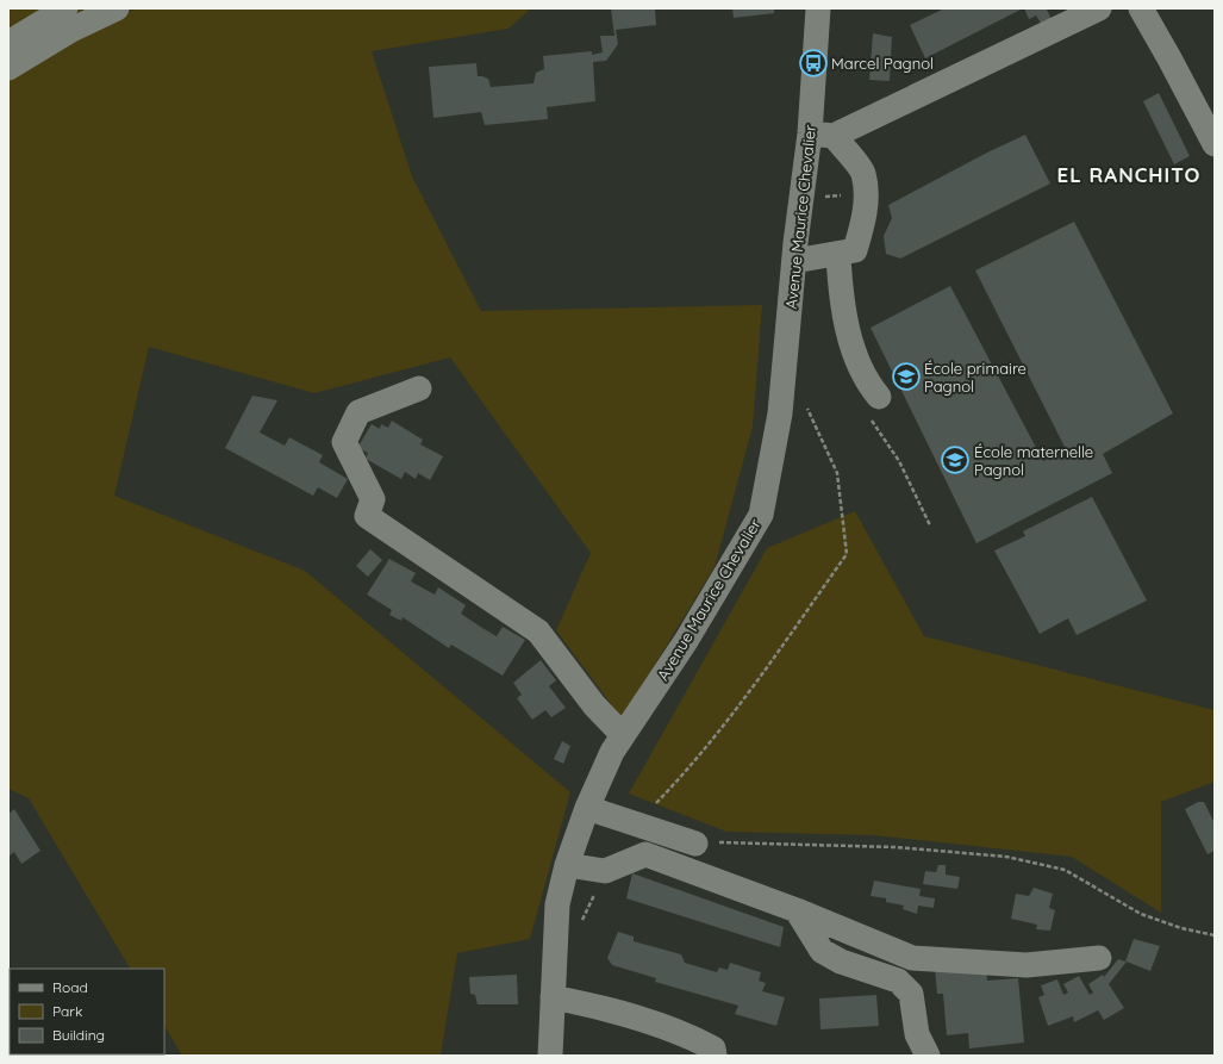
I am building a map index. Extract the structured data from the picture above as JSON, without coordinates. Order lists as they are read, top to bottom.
{
  "streets": {
    "street": ["Avenue Maurice Chevalier"]
  },
  "districts": ["EL RANCHITO"],
  "places": {
    "bus stop": ["Marcel Pagnol"],
    "school or university": ["École primaire Pagnol", "École maternelle Pagnol"]
  },
  "legend": ["Road", "Park", "Building"]
}
